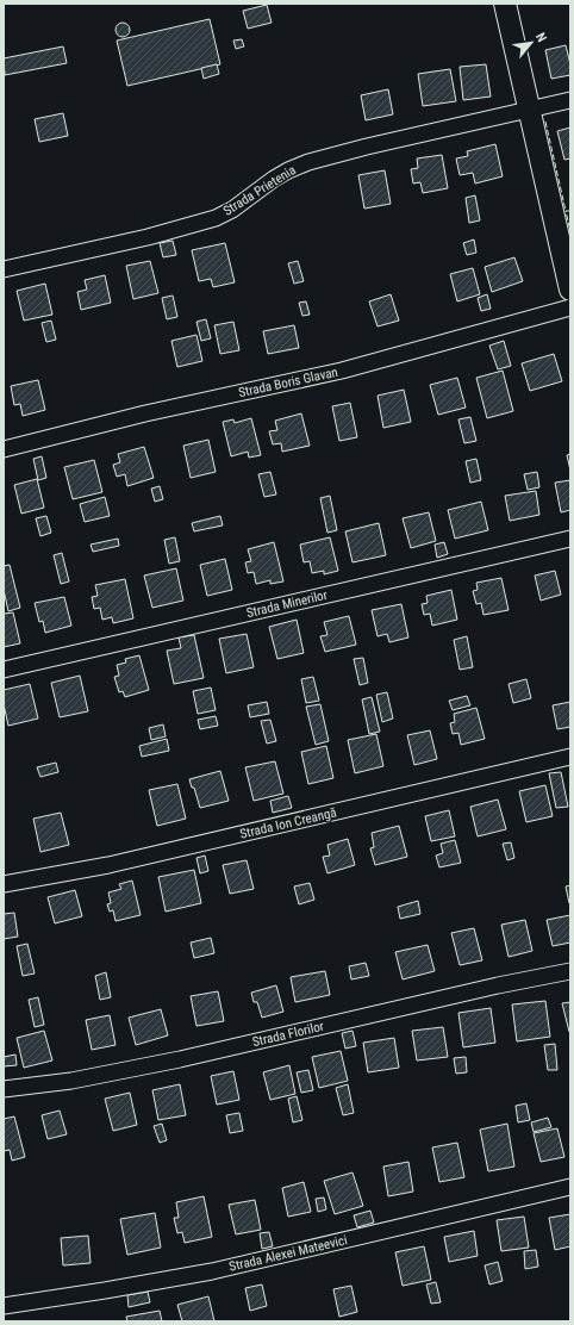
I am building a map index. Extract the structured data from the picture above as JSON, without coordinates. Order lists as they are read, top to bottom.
{
  "streets": {
    "street": [
      "Strada Prietenia",
      "Strada Boris Glavan",
      "Strada Minerilor",
      "Strada Ion Creangă",
      "Strada Florilor",
      "Strada Alexei Mateevici"
    ]
  },
  "north": "top right"
}
